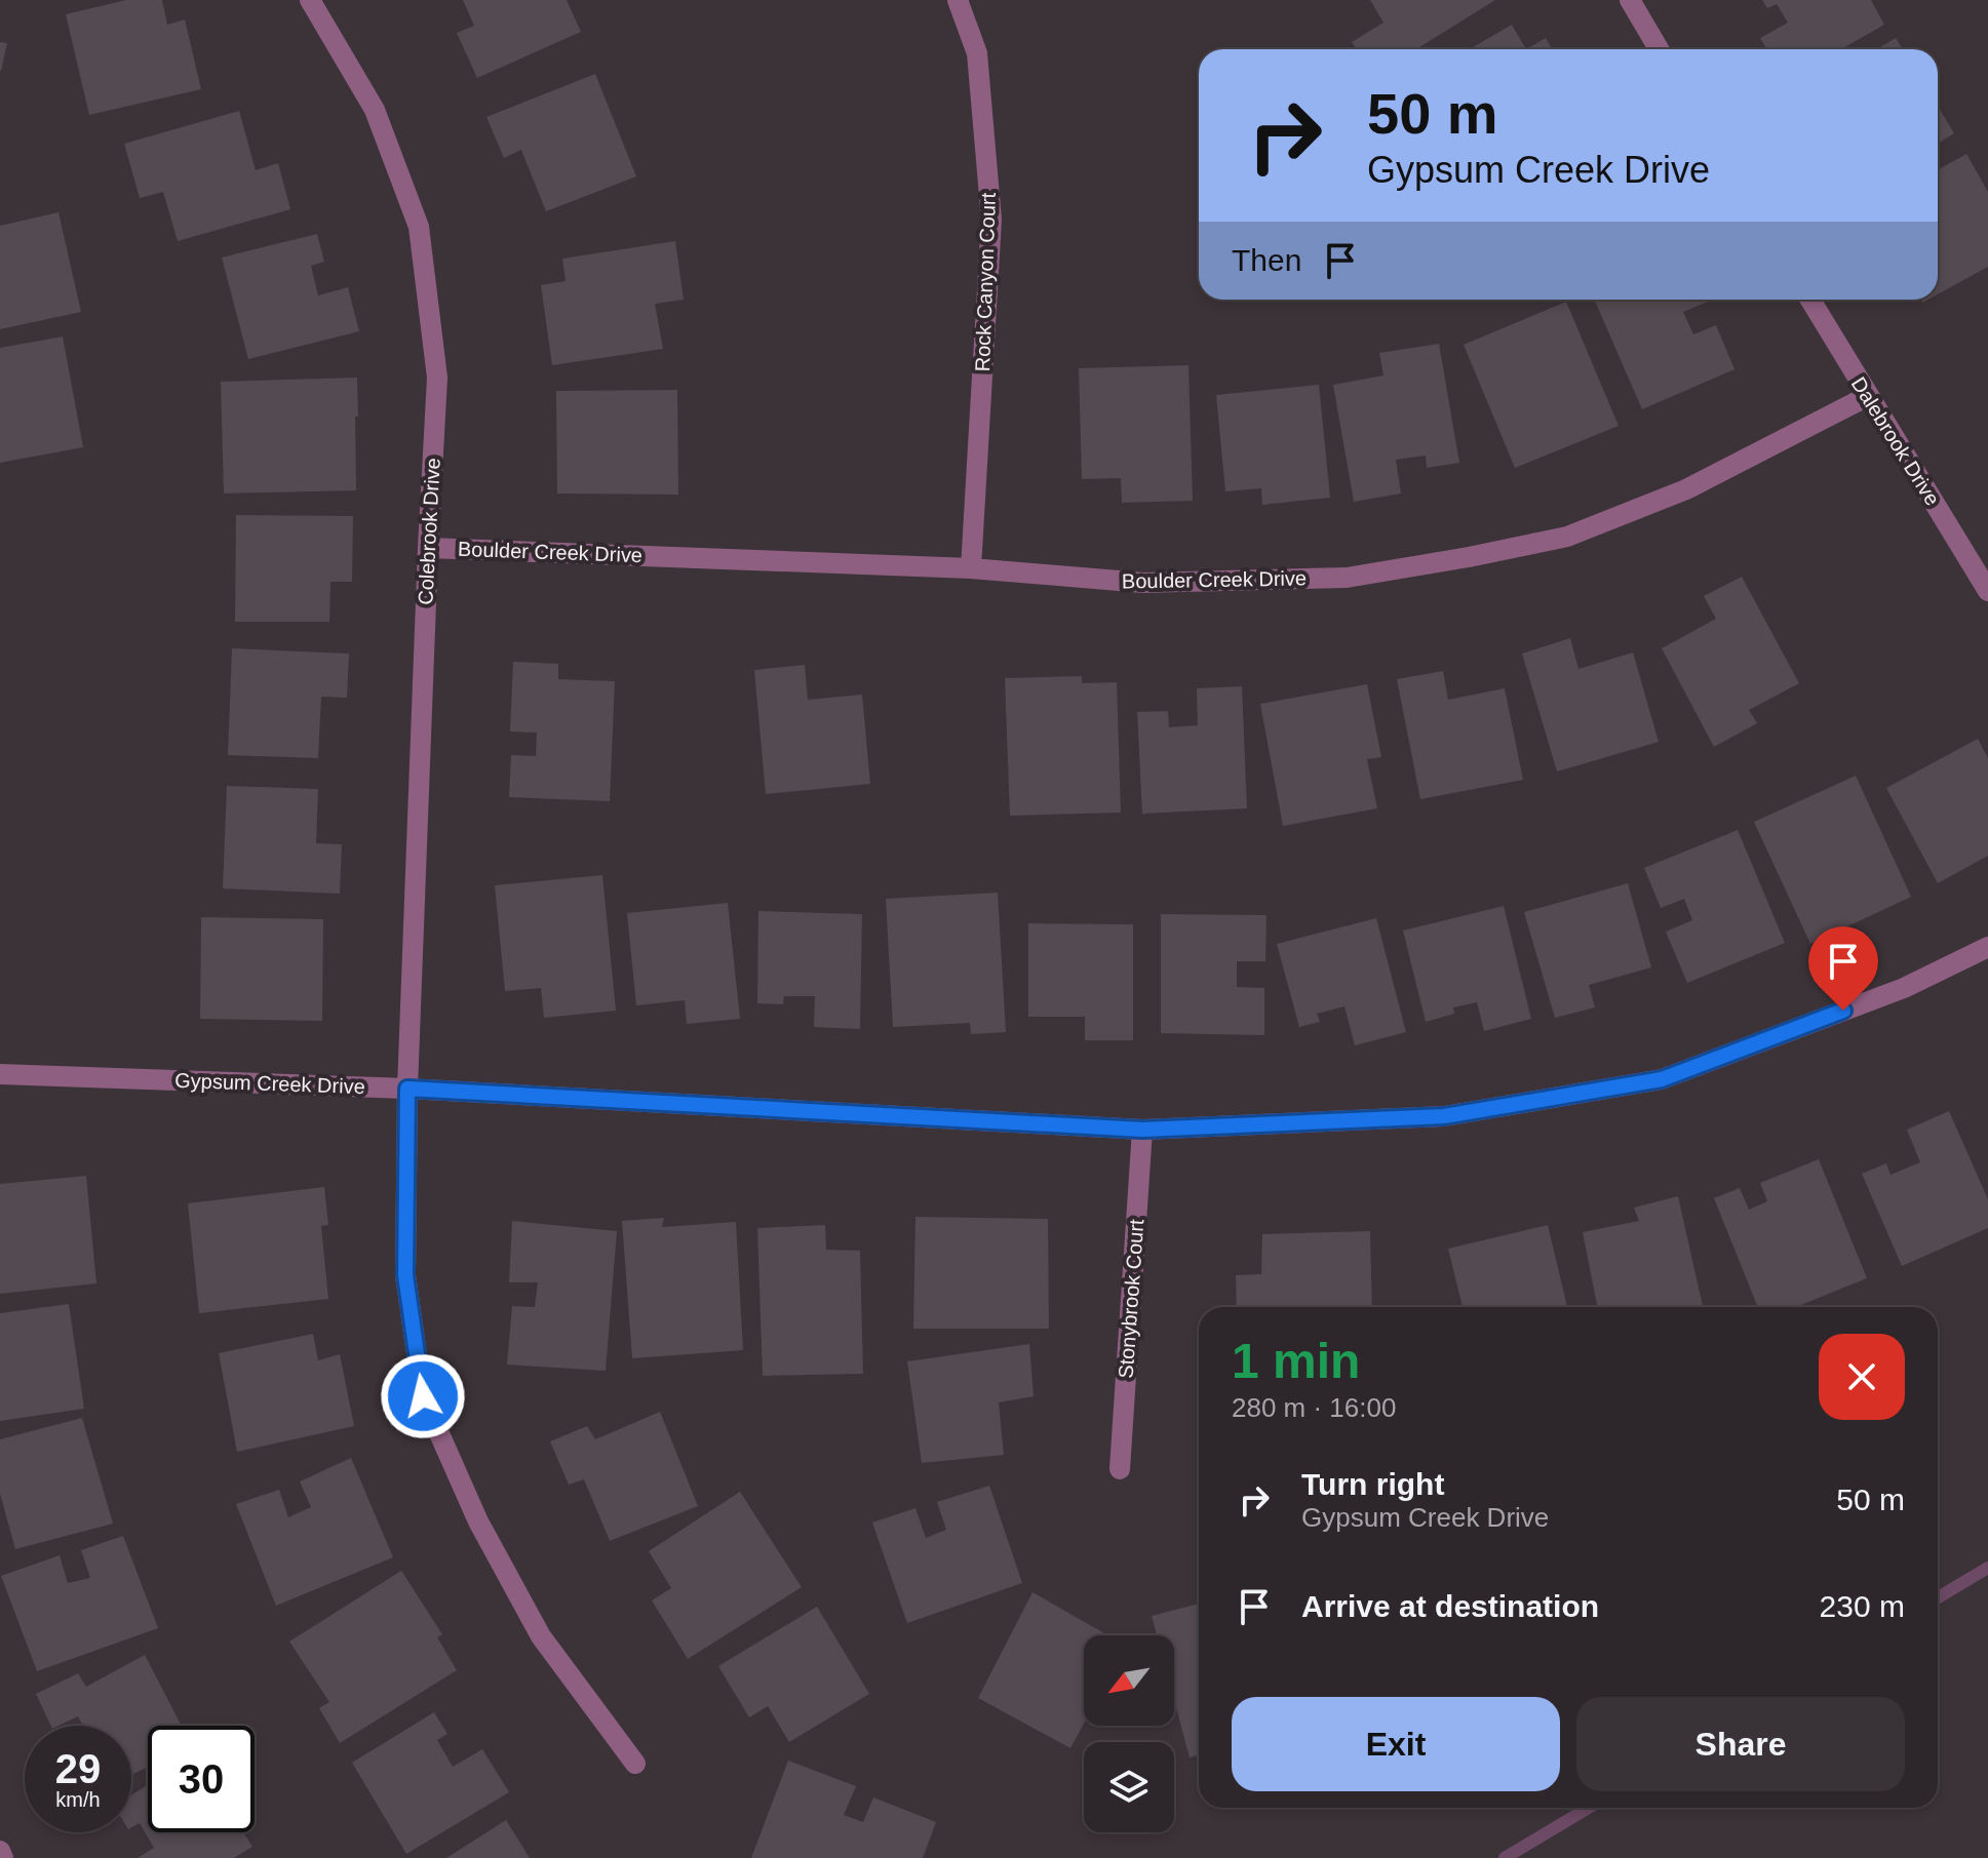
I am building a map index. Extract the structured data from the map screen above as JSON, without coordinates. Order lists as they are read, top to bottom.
{
  "streets": {
    "street": [
      "Rock Canyon Court",
      "Dalebrook Drive",
      "Colebrook Drive",
      "Boulder Creek Drive",
      "Gypsum Creek Drive",
      "Stonybrook Court"
    ]
  },
  "crossings": [
    ["Rock Canyon Court", "Boulder Creek Drive"],
    ["Dalebrook Drive", "Boulder Creek Drive"],
    ["Colebrook Drive", "Boulder Creek Drive"],
    ["Colebrook Drive", "Gypsum Creek Drive"],
    ["Gypsum Creek Drive", "Stonybrook Court"]
  ],
  "north": "bottom left",
  "page": {
    "turn": ["50 m", "Gypsum Creek Drive"],
    "then": "Then",
    "heading": ["1 min", "280 m · 16:00"],
    "list": [
      {
        "name": "Turn right",
        "note": "Gypsum Creek Drive",
        "value": "50 m"
      },
      {
        "name": "Arrive at destination",
        "value": "230 m"
      }
    ],
    "buttons": ["Exit", "Share"],
    "speed": "29 km/h",
    "limit": "30"
  }
}
